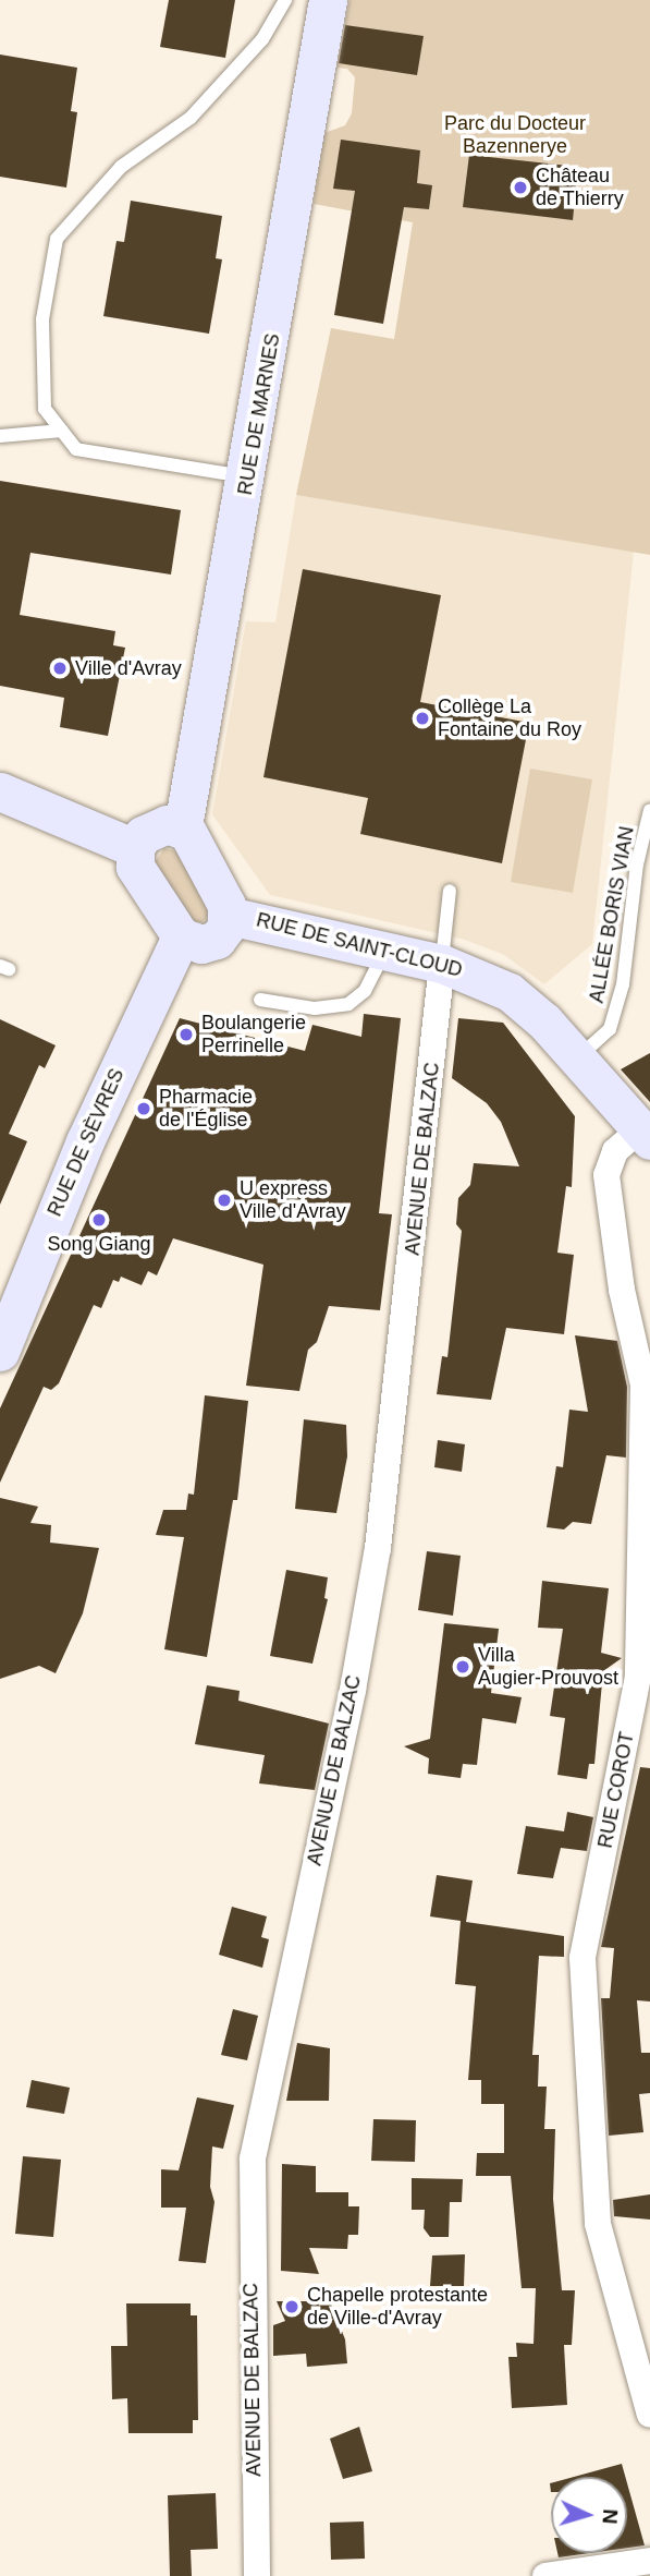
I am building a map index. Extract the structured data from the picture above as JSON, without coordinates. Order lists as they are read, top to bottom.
{
  "streets": {
    "main road": ["RUE DE MARNES", "RUE DE SAINT-CLOUD", "RUE DE SÈVRES"],
    "street": ["AVENUE DE BALZAC", "RUE COROT"],
    "lane": ["ALLÉE BORIS VIAN"]
  },
  "crossings": [
    ["ALLÉE BORIS VIAN", "RUE DE SAINT-CLOUD"],
    ["RUE DE SAINT-CLOUD", "AVENUE DE BALZAC"],
    ["RUE DE SAINT-CLOUD", "RUE COROT"]
  ],
  "parks": ["Parc du Docteur Bazennerye"],
  "places": [
    "Château de Thierry",
    "Ville d'Avray",
    "Collège La Fontaine du Roy",
    "Boulangerie Perrinelle",
    "Pharmacie de l'Église",
    "U express Ville d'Avray",
    "Song Giang",
    "Villa Augier-Prouvost",
    "Chapelle protestante de Ville-d'Avray"
  ],
  "north": "right"
}
